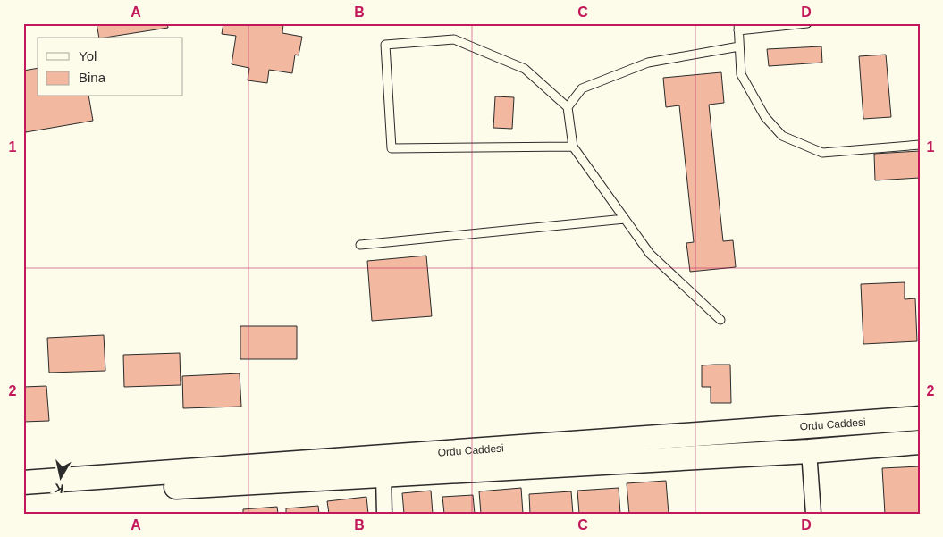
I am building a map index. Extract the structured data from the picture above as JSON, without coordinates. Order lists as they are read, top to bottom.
{
  "streets": {
    "main road": ["Ordu Caddesi"]
  },
  "legend": ["Yol", "Bina"],
  "north": "bottom",
  "grid": {
    "columns": [
      "A",
      "B",
      "C",
      "D"
    ],
    "rows": ["1", "2"]
  }
}
